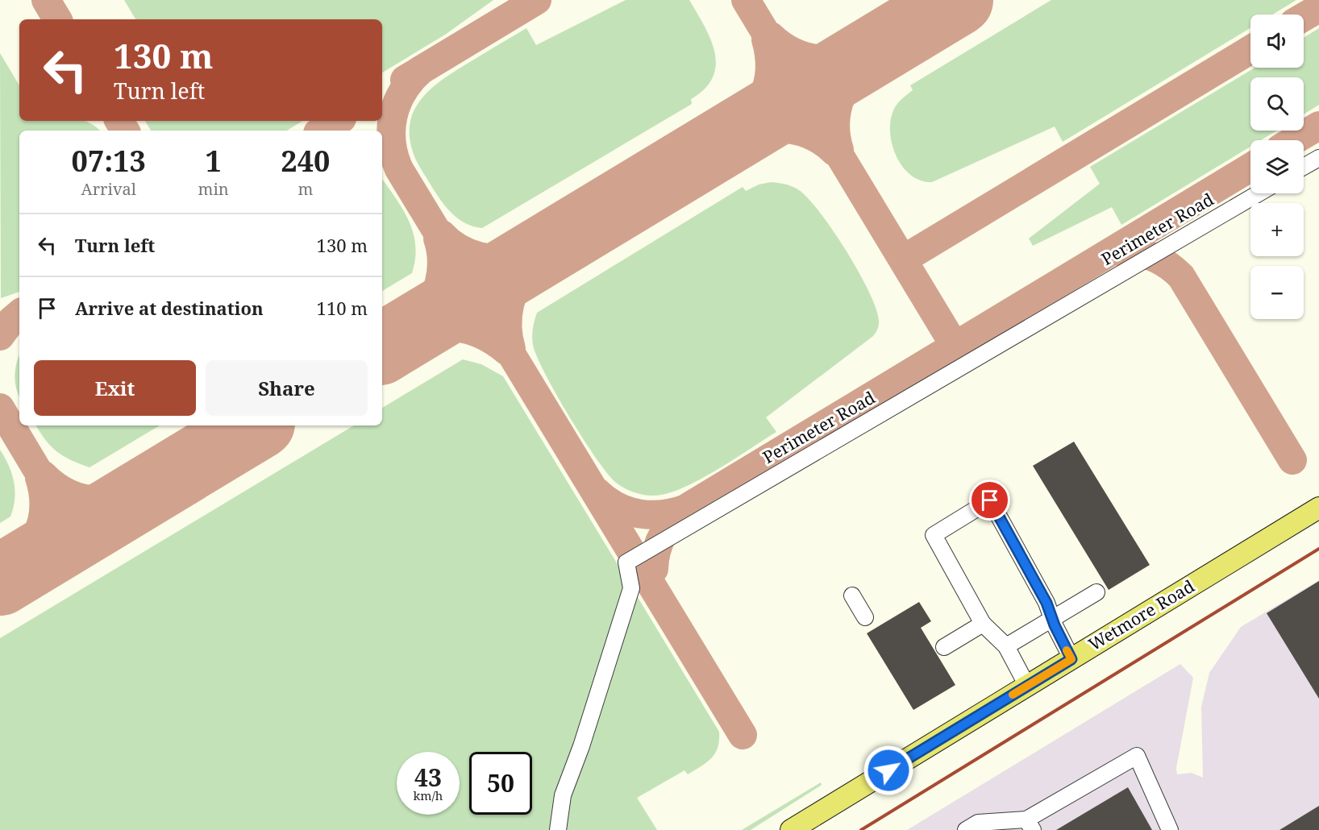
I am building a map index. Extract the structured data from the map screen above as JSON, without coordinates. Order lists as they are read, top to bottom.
{
  "streets": {
    "main road": ["Wetmore Road"],
    "lane": ["Perimeter Road"]
  },
  "page": {
    "map_buttons": ["+", "−"],
    "turn": ["130 m", "Turn left"],
    "eta": [
      "07:13",
      "Arrival",
      "1",
      "min",
      "240",
      "m"
    ],
    "list": [
      {
        "name": "Turn left",
        "value": "130 m"
      },
      {
        "name": "Arrive at destination",
        "value": "110 m"
      }
    ],
    "buttons": ["Exit", "Share"],
    "speed": "43 km/h",
    "limit": "50"
  }
}
